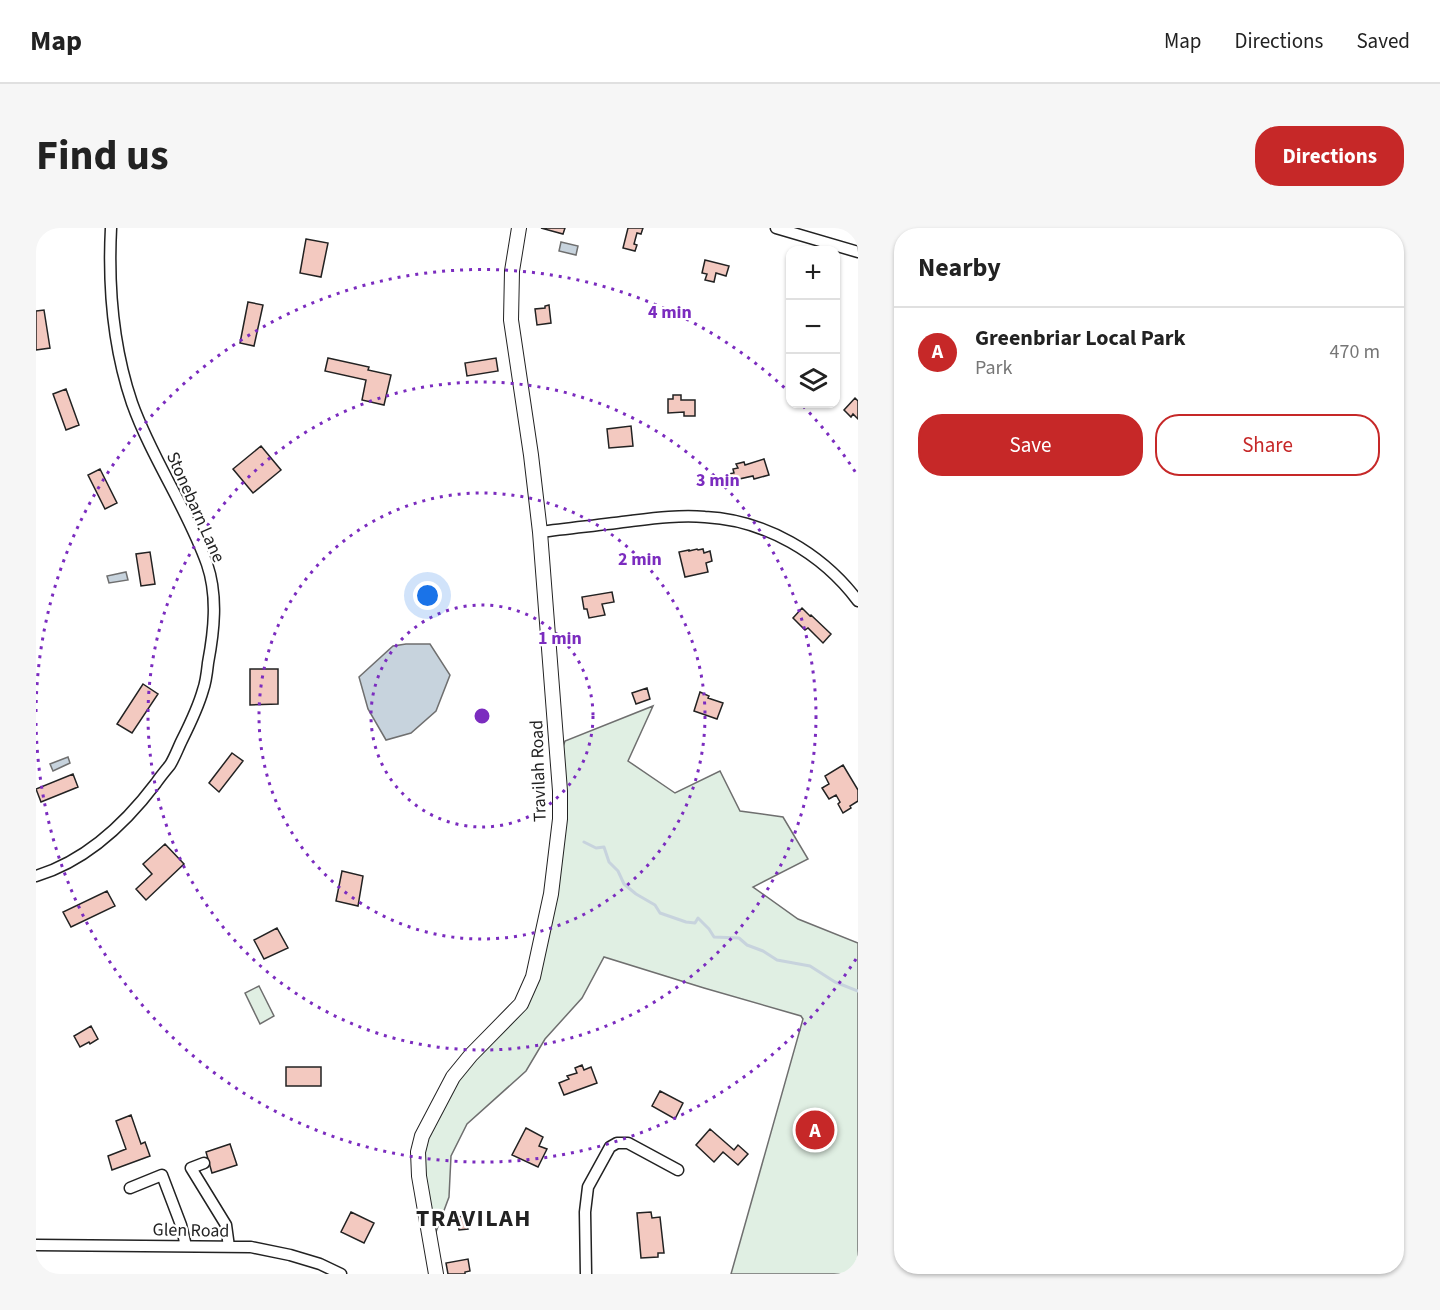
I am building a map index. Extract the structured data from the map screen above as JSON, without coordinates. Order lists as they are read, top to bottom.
{
  "streets": {
    "main road": ["Travilah Road"],
    "street": ["Stonebarn Lane", "Glen Road"]
  },
  "districts": ["TRAVILAH"],
  "page": {
    "header": "Map",
    "nav": ["Map", "Directions", "Saved"],
    "title": "Find us",
    "buttons": [
      "Directions",
      ["Save", "Share"]
    ],
    "heading": "Nearby",
    "map_buttons": ["+", "−"],
    "list": [
      {
        "mark": "A",
        "name": "Greenbriar Local Park",
        "note": "Park",
        "value": "470 m"
      }
    ],
    "pins": "A"
  },
  "rings": [
    "4 min",
    "3 min",
    "2 min",
    "1 min"
  ]
}
